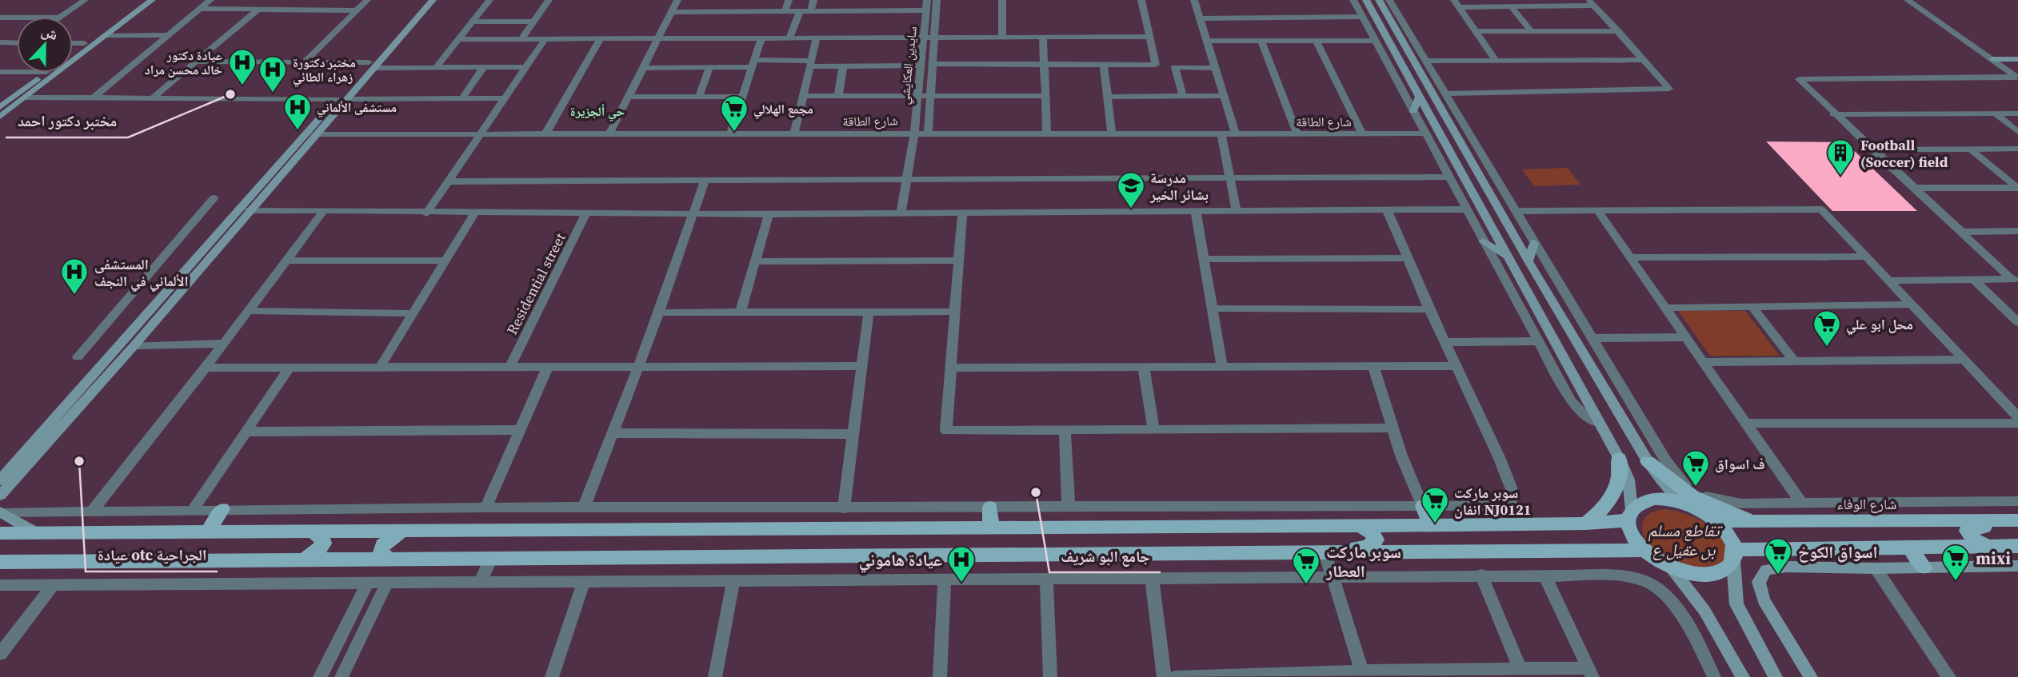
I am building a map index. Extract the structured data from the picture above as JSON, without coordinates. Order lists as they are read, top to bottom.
{
  "streets": {
    "main road": ["شارع الوفاء"],
    "street": ["سايدين العكايشي", "شارع الطاقة", "Residential street"]
  },
  "crossings": [
    ["سايدين العكايشي", "شارع الطاقة"]
  ],
  "districts": ["حي ألجزيرة"],
  "parks": ["تقاطع مسلم بن عقيل ع"],
  "places": {
    "hospital": [
      "عيادة دكتور خالد محسن مراد",
      "مختبر دكتورة زهراء الطائي",
      "مستشفى الألماني",
      "المستشفى الألماني في النجف",
      "عيادة هاموني"
    ],
    "other": ["مختبر دكتور احمد", "عيادة otc الجراحية", "جامع البو شريف"],
    "supermarket": [
      "مجمع الهلالي",
      "محل ابو علي",
      "ف اسواق",
      "سوبر ماركت انفان NJ0121",
      "اسواق الكوخ",
      "mixi",
      "سوبر ماركت العطار"
    ],
    "building": ["Football (Soccer) field"],
    "school or university": ["مدرسة بشائر الخير"]
  },
  "north": "top"
}
